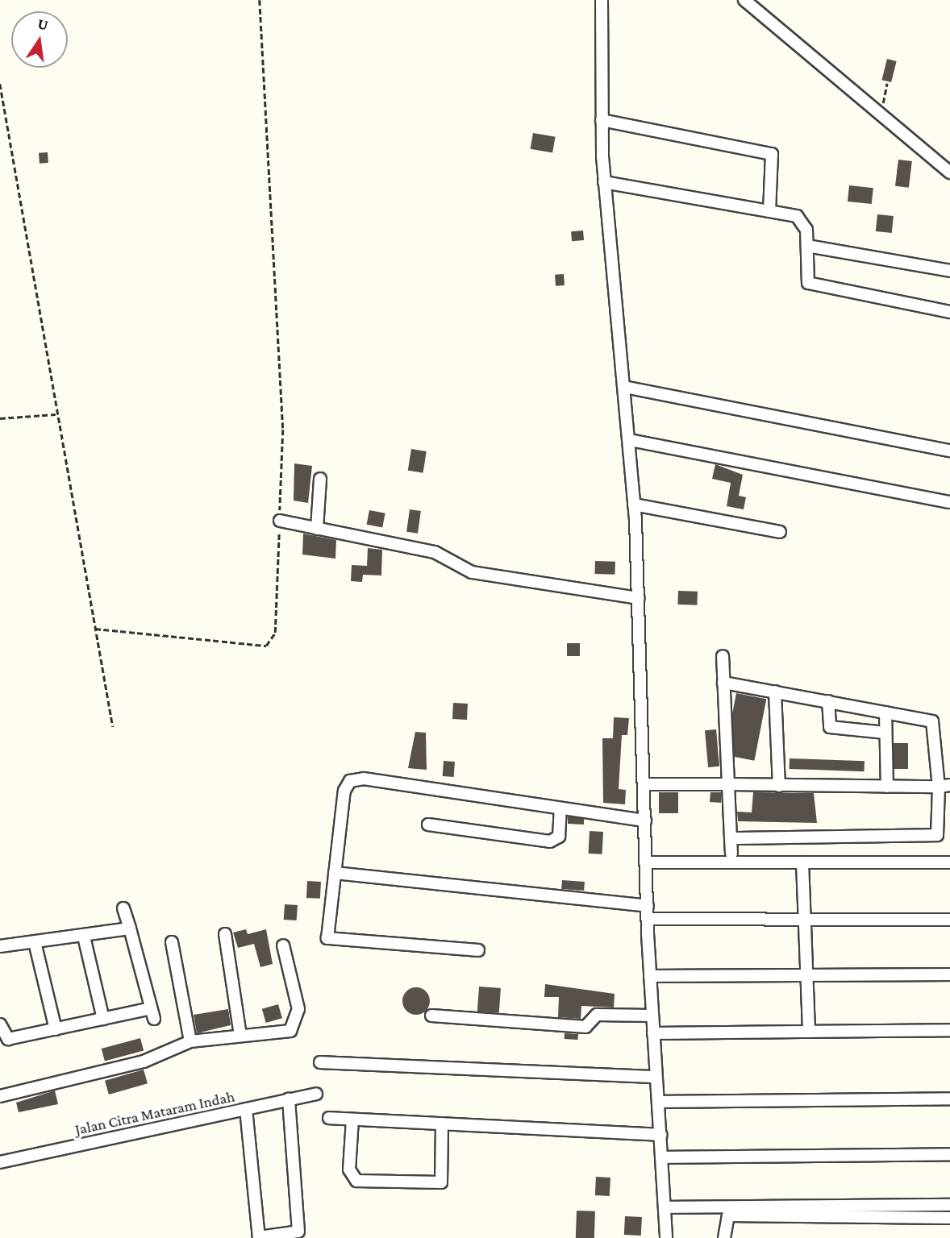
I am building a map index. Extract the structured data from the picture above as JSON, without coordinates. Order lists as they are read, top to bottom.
{
  "streets": {
    "street": ["Jalan Citra Mataram Indah"]
  },
  "north": "top"
}
